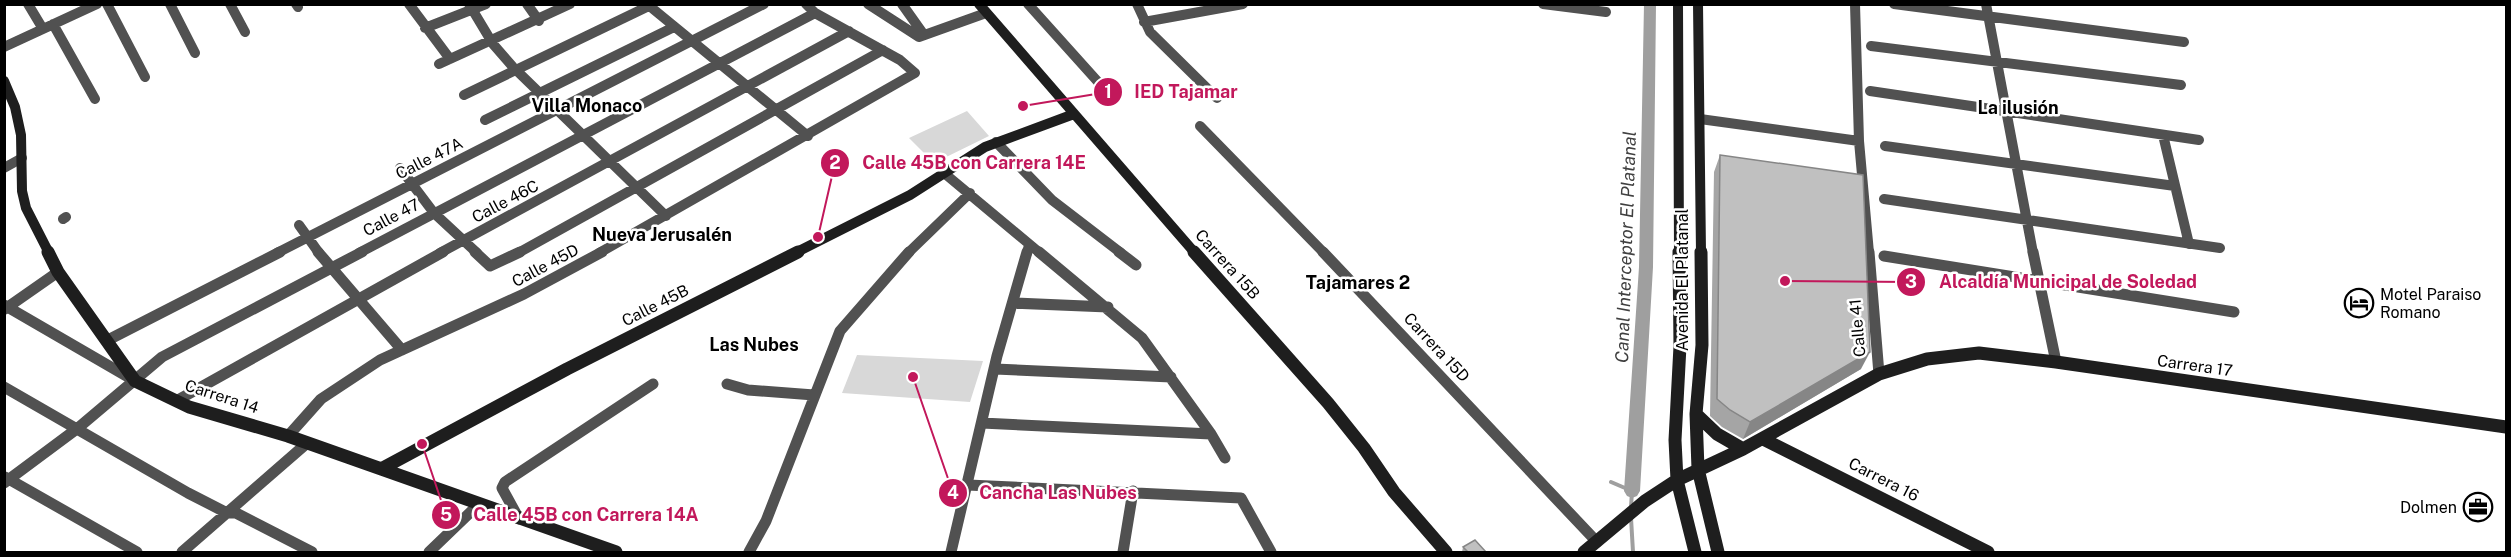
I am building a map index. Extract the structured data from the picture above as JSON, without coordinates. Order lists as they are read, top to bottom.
{
  "streets": {
    "main road": [
      "Carrera 15B",
      "Avenida El Platanal",
      "Calle 45B",
      "Calle 41",
      "Carrera 17",
      "Carrera 14",
      "Carrera 16"
    ],
    "street": [
      "Calle 47A",
      "Calle 46C",
      "Calle 47",
      "Calle 45D",
      "Carrera 15D"
    ]
  },
  "crossings": [
    ["Calle 46C", "Carrera 14"],
    ["Calle 47", "Carrera 14"],
    ["Carrera 15B", "Calle 45B"],
    ["Calle 45D", "Carrera 14"],
    ["Avenida El Platanal", "Calle 41"],
    ["Calle 45B", "Carrera 14"],
    ["Calle 41", "Carrera 15D"],
    ["Calle 41", "Carrera 17"],
    ["Calle 41", "Carrera 16"]
  ],
  "districts": [
    "Villa Monaco",
    "La ilusión",
    "Nueva Jerusalén",
    "Tajamares 2",
    "Las Nubes"
  ],
  "water": ["Canal Interceptor El Platanal"],
  "places": {
    "other": [
      "IED Tajamar",
      "Calle 45B con Carrera 14E",
      "Alcaldía Municipal de Soledad",
      "Cancha Las Nubes",
      "Calle 45B con Carrera 14A"
    ],
    "hotel": ["Motel Paraiso Romano"],
    "office": ["Dolmen"]
  }
}
